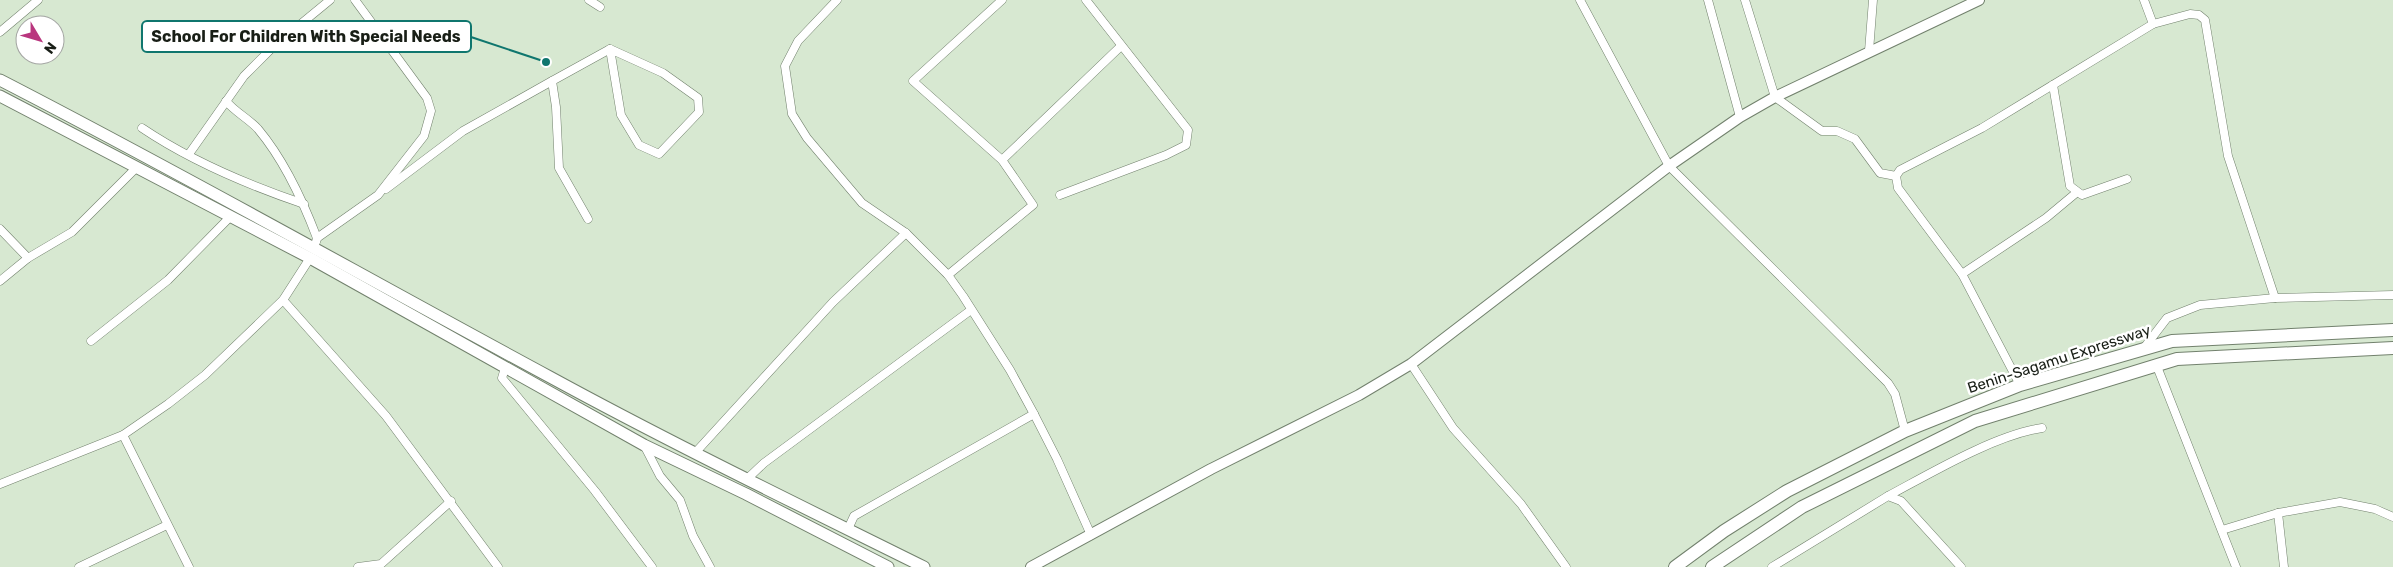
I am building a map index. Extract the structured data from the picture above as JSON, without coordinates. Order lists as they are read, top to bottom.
{
  "streets": {
    "highway": ["Benin-Sagamu Expressway"]
  },
  "places": ["School For Children With Special Needs"],
  "north": "bottom right"
}
